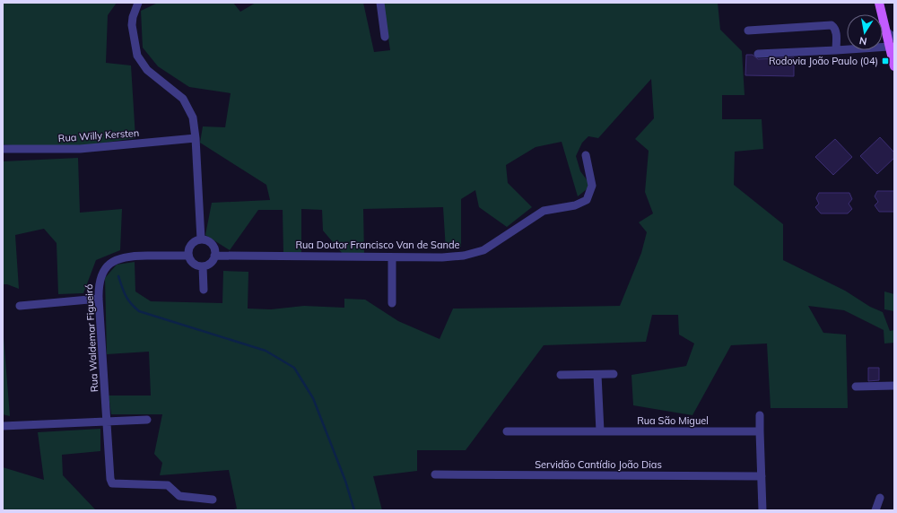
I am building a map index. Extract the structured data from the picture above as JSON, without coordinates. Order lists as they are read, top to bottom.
{
  "streets": {
    "street": [
      "Rua Willy Kersten",
      "Rua Doutor Francisco Van de Sande",
      "Rua Waldemar Figueiró",
      "Rua São Miguel",
      "Servidão Cantídio João Dias"
    ]
  },
  "crossings": [
    ["Rua Doutor Francisco Van de Sande", "Rua Waldemar Figueiró"]
  ],
  "places": {
    "transit": ["Rodovia João Paulo (04)"]
  },
  "north": "bottom"
}
